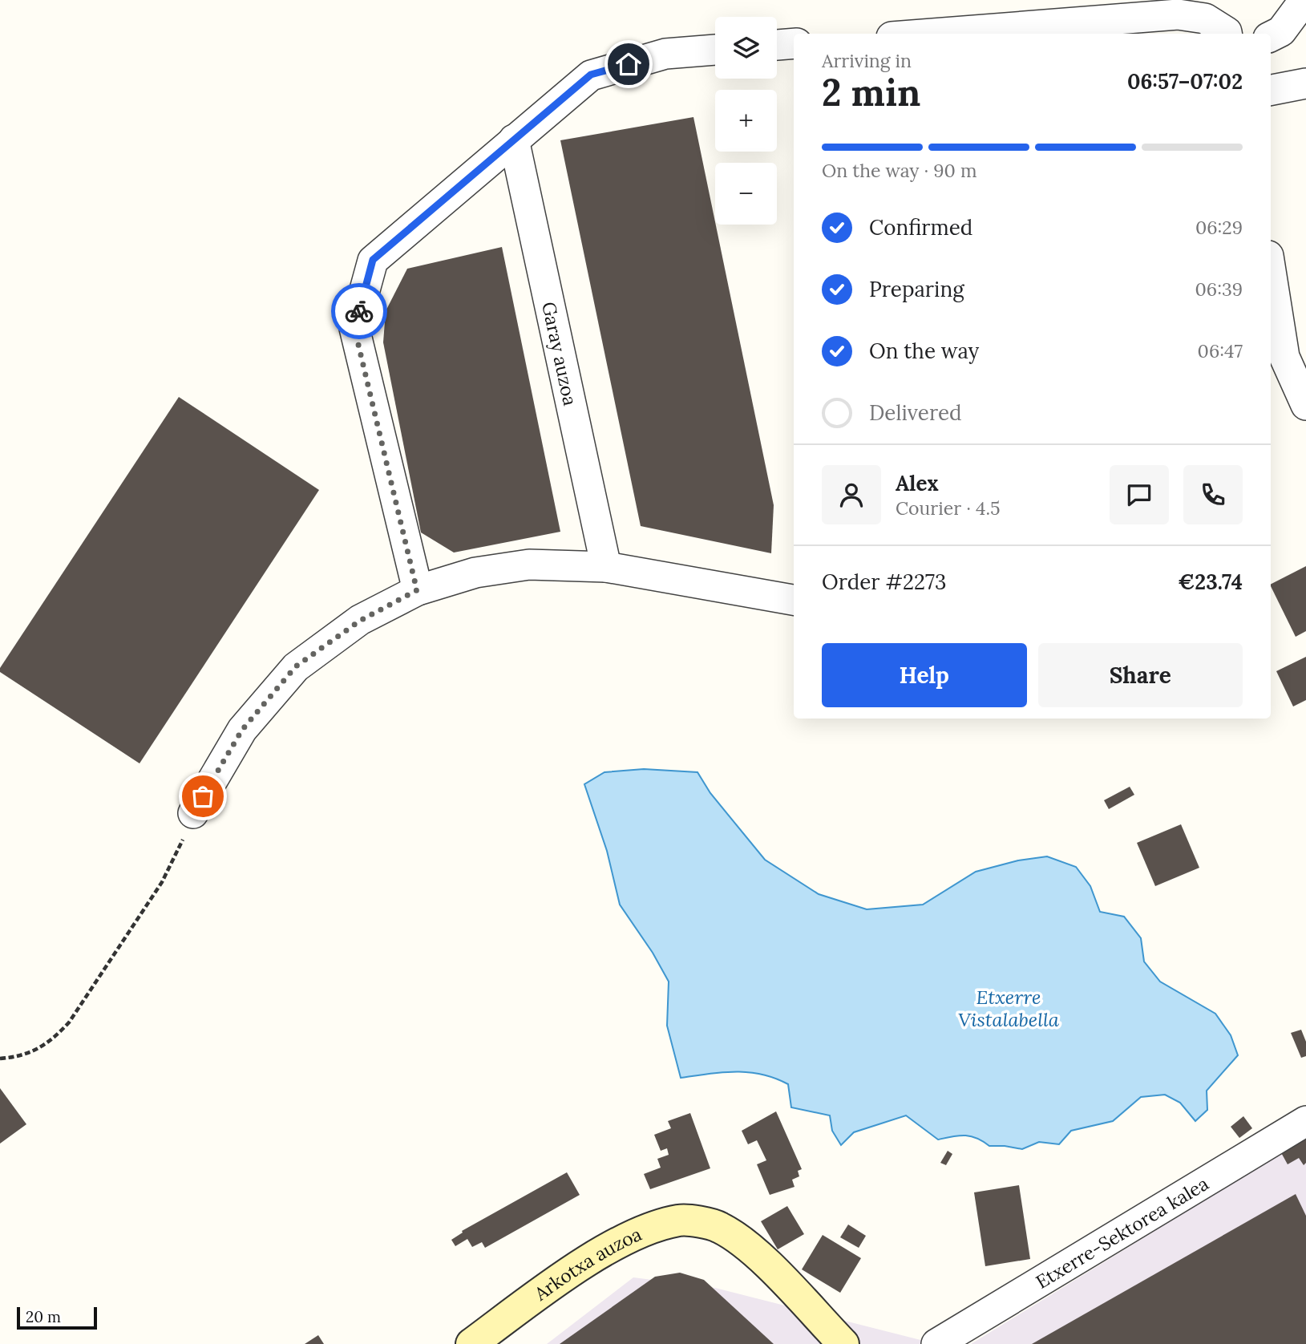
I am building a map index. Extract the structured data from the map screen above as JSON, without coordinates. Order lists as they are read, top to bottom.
{
  "streets": {
    "street": ["Garay auzoa", "Etxerre-Sektorea kalea", "Arkotxa auzoa"]
  },
  "water": ["Etxerre Vistalabella"],
  "scale_bar": "20 m",
  "page": {
    "map_buttons": ["+", "−"],
    "heading": ["2 min", "Arriving in", "06:57–07:02"],
    "panel": [
      "Alex",
      "Courier · 4.5",
      "Order #2273",
      "€23.74"
    ],
    "bar": "On the way · 90 m",
    "list": [
      ["Confirmed", "06:29"],
      ["Preparing", "06:39"],
      ["On the way", "06:47"],
      "Delivered"
    ],
    "buttons": ["Help", "Share"],
    "scale": "20 m"
  }
}
